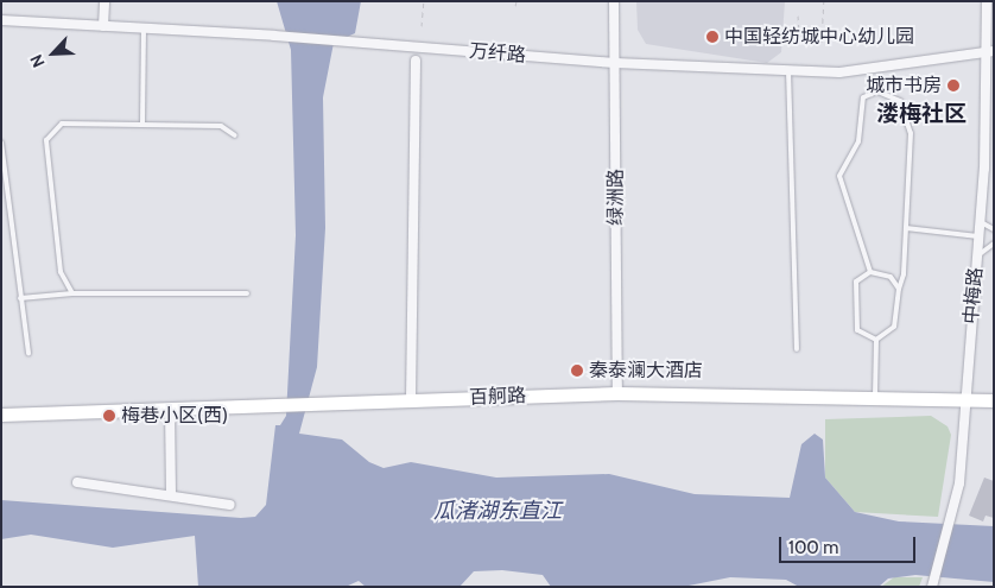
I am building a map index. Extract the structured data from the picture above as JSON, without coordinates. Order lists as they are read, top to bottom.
{
  "streets": {
    "street": [
      "万纤路",
      "绿洲路",
      "中梅路",
      "百舸路"
    ]
  },
  "crossings": [
    ["万纤路", "绿洲路"],
    ["万纤路", "中梅路"],
    ["绿洲路", "百舸路"],
    ["中梅路", "百舸路"]
  ],
  "districts": ["溇梅社区"],
  "water": ["瓜渚湖东直江"],
  "places": [
    "中国轻纺城中心幼儿园",
    "城市书房",
    "秦泰澜大酒店",
    "梅巷小区(西)"
  ],
  "scale_bar": "100 m",
  "north": "bottom left"
}
